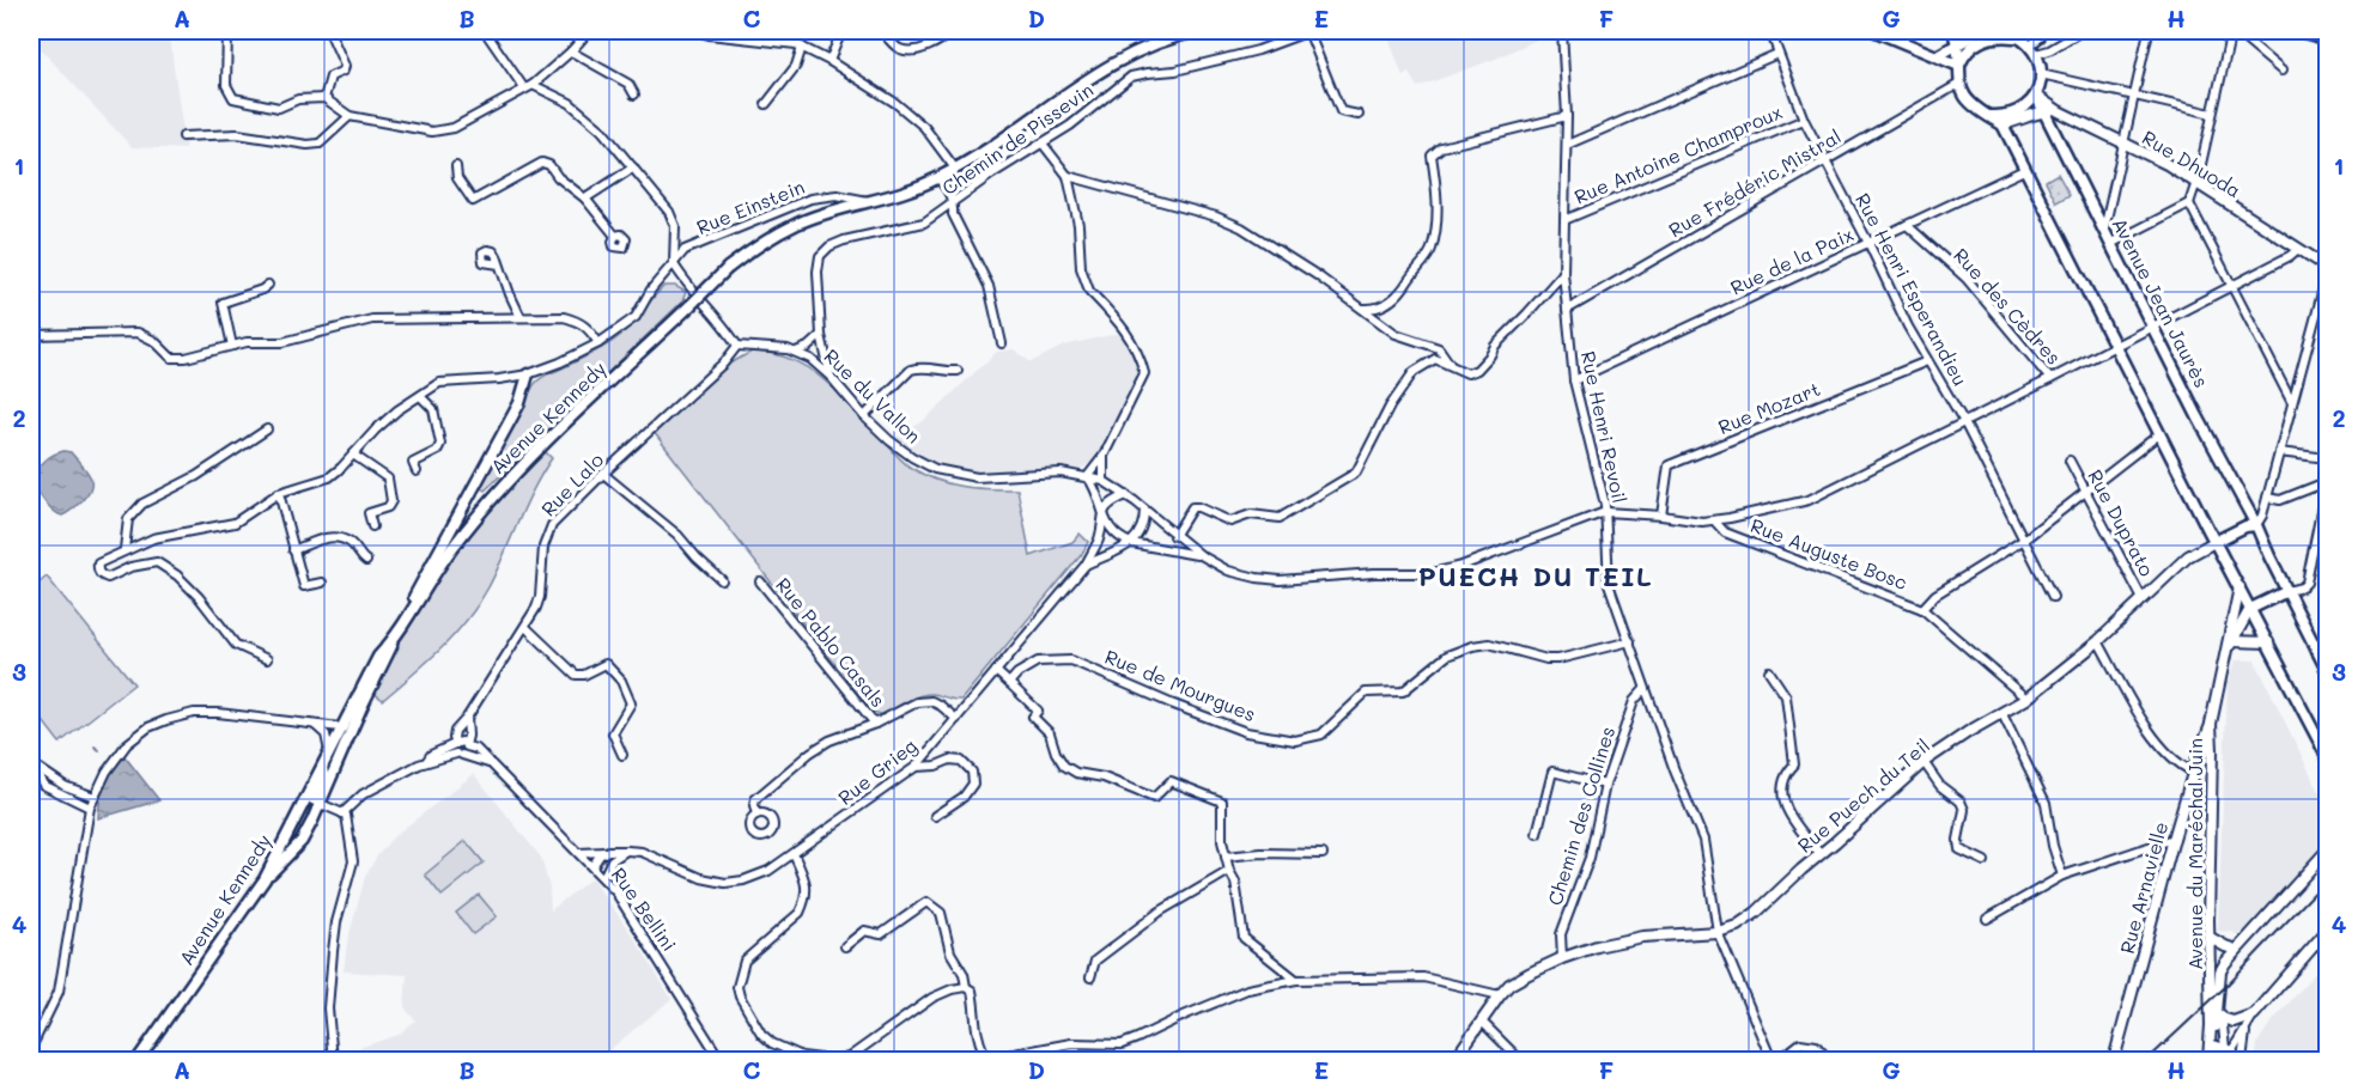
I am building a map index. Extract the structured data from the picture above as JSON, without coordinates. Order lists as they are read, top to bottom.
{
  "streets": {
    "main road": ["Avenue Jean Jaurès", "Avenue Kennedy"],
    "street": [
      "Chemin de Pissevin",
      "Rue Antoine Champroux",
      "Rue Dhuoda",
      "Rue Frédéric Mistral",
      "Rue Einstein",
      "Rue de la Paix",
      "Rue Henri Esperandieu",
      "Rue des Cèdres",
      "Rue du Vallon",
      "Rue Mozart",
      "Rue Henri Revoil",
      "Rue Lalo",
      "Rue Duprato",
      "Rue Auguste Bosc",
      "Rue Pablo Casals",
      "Rue de Mourgues",
      "Rue Grieg",
      "Rue Puech du Teil",
      "Chemin des Collines",
      "Avenue du Maréchal Juin",
      "Rue Arnavielle",
      "Rue Bellini"
    ]
  },
  "crossings": [
    ["Chemin de Pissevin", "Rue du Vallon"],
    ["Rue Antoine Champroux", "Rue Henri Esperandieu"],
    ["Rue Antoine Champroux", "Rue Henri Revoil"],
    ["Rue Dhuoda", "Rue Frédéric Mistral"],
    ["Rue Dhuoda", "Avenue Jean Jaurès"],
    ["Rue Frédéric Mistral", "Rue Henri Esperandieu"],
    ["Rue Frédéric Mistral", "Avenue Jean Jaurès"],
    ["Rue Frédéric Mistral", "Rue Henri Revoil"],
    ["Rue Einstein", "Avenue Kennedy"],
    ["Rue de la Paix", "Rue Henri Esperandieu"],
    ["Rue de la Paix", "Rue des Cèdres"],
    ["Rue de la Paix", "Rue Henri Revoil"],
    ["Rue Henri Esperandieu", "Rue Mozart"],
    ["Rue Henri Esperandieu", "Rue Auguste Bosc"],
    ["Rue du Vallon", "Rue Henri Revoil"],
    ["Rue du Vallon", "Rue Lalo"],
    ["Rue du Vallon", "Rue Auguste Bosc"],
    ["Rue du Vallon", "Rue Grieg"],
    ["Rue Mozart", "Rue Auguste Bosc"],
    ["Rue Henri Revoil", "Rue Auguste Bosc"],
    ["Rue Henri Revoil", "Rue de Mourgues"],
    ["Rue Henri Revoil", "Rue Puech du Teil"],
    ["Rue Henri Revoil", "Chemin des Collines"],
    ["Rue Lalo", "Rue Bellini"],
    ["Rue Duprato", "Rue Auguste Bosc"],
    ["Rue Duprato", "Rue Puech du Teil"],
    ["Rue Grieg", "Rue Bellini"],
    ["Rue Puech du Teil", "Chemin des Collines"],
    ["Avenue du Maréchal Juin", "Rue Arnavielle"]
  ],
  "districts": ["PUECH DU TEIL"],
  "grid": {
    "columns": [
      "A",
      "B",
      "C",
      "D",
      "E",
      "F",
      "G",
      "H"
    ],
    "rows": [
      "1",
      "2",
      "3",
      "4"
    ]
  }
}
